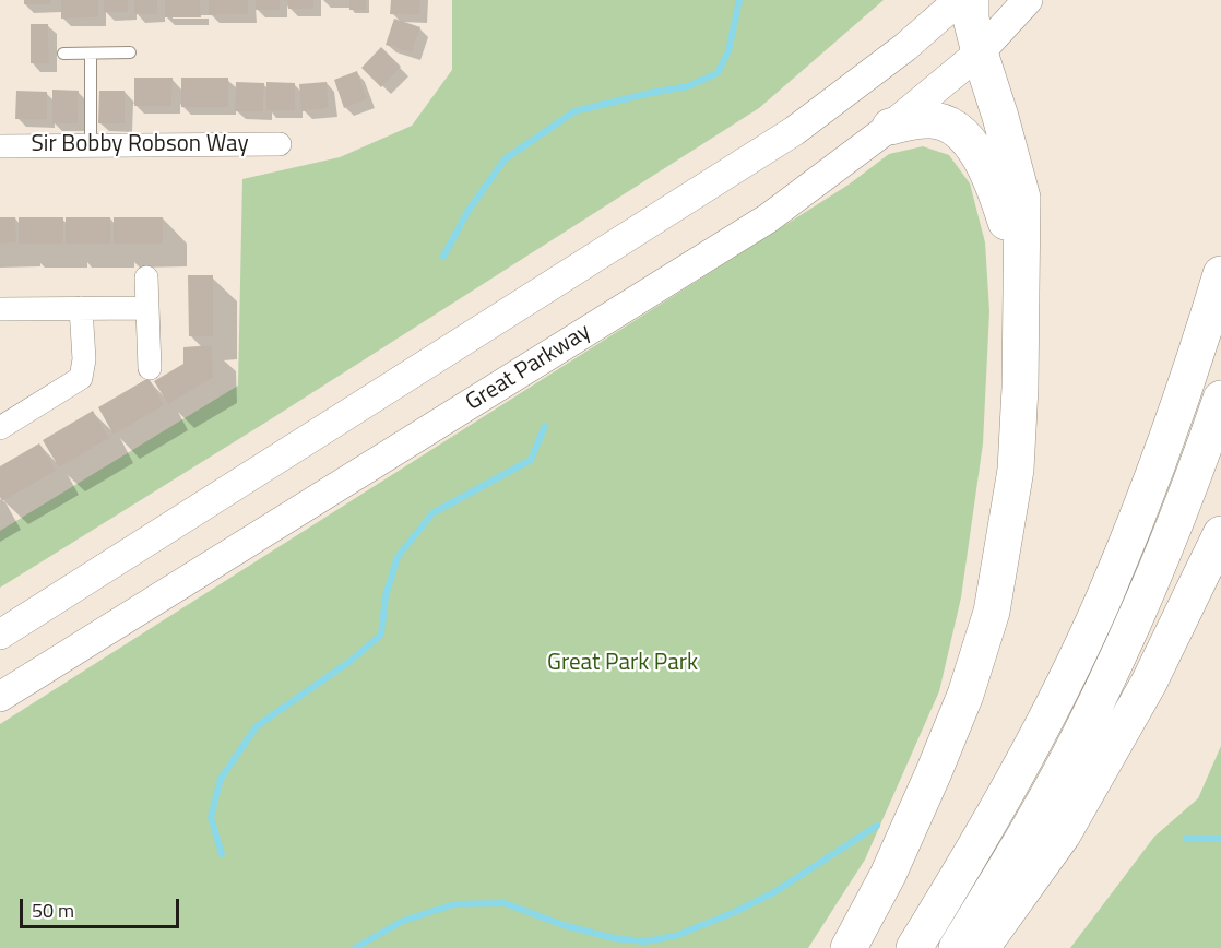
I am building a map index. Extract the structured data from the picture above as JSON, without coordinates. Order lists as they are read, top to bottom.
{
  "streets": {
    "street": ["Sir Bobby Robson Way", "Great Parkway"]
  },
  "parks": ["Great Park Park"],
  "scale_bar": "50 m"
}
